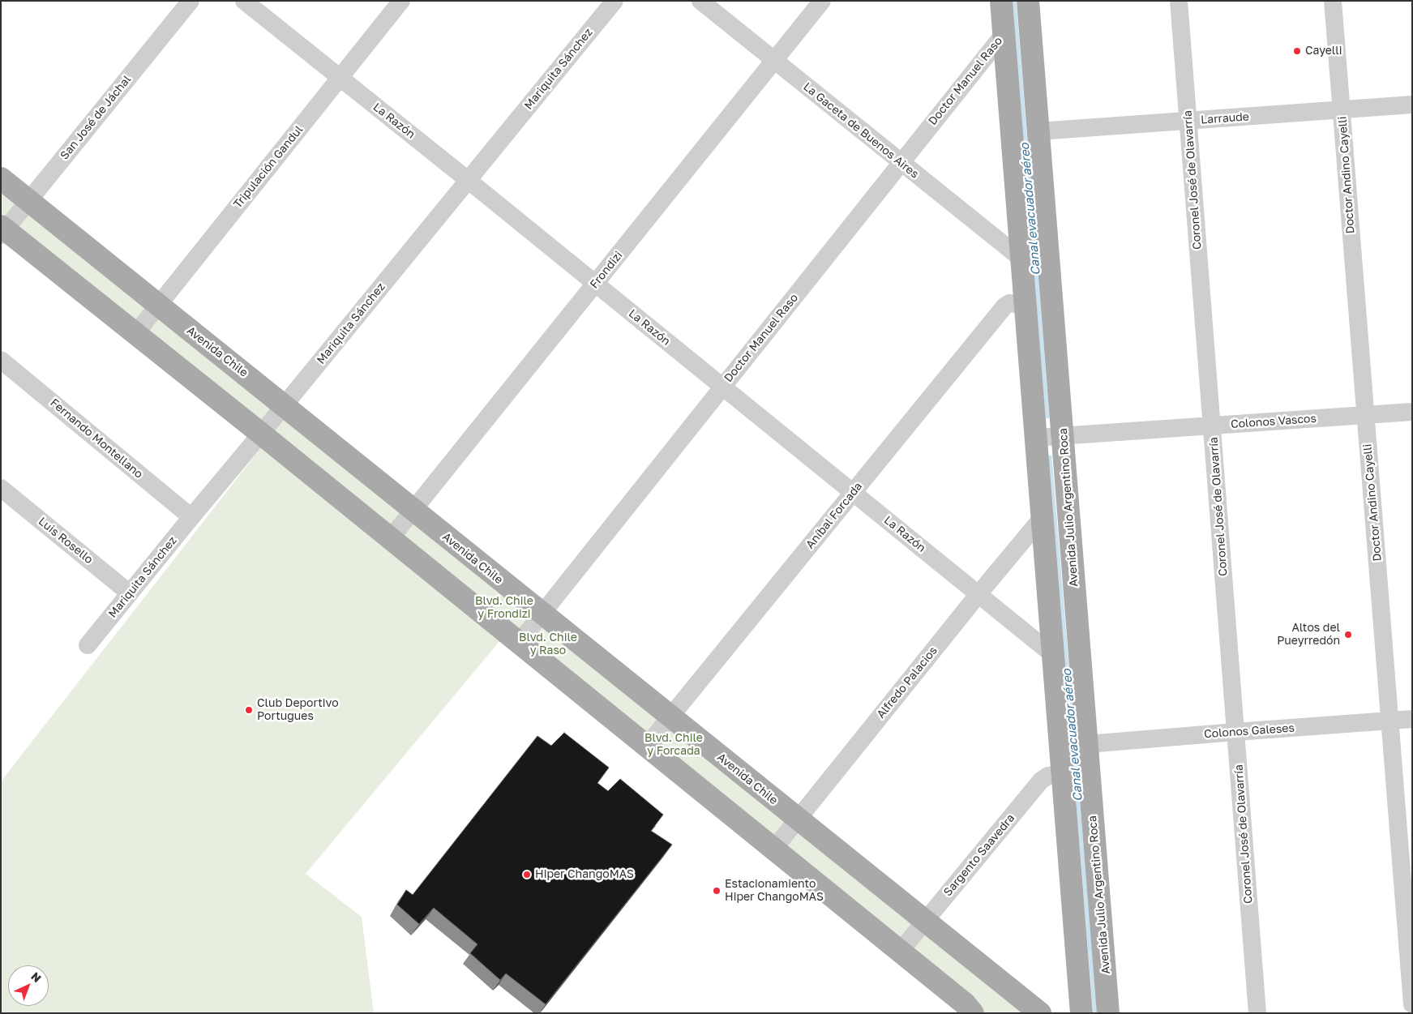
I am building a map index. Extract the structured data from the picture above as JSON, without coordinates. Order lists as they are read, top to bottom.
{
  "streets": {
    "main road": ["Avenida Chile", "Avenida Julio Argentino Roca"],
    "street": [
      "Mariquita Sánchez",
      "Doctor Manuel Raso",
      "San José de Jáchal",
      "Larraude",
      "La Razón",
      "La Gaceta de Buenos Aires",
      "Tripulación Gandul",
      "Doctor Andino Cayelli",
      "Coronel José de Olavarría",
      "Frondizi",
      "Colonos Vascos",
      "Fernando Montellano",
      "Aníbal Forcada",
      "Luis Rosello",
      "Alfredo Palacios",
      "Colonos Galeses",
      "Sargento Saavedra"
    ]
  },
  "crossings": [
    ["Mariquita Sánchez", "La Razón"],
    ["Mariquita Sánchez", "Avenida Chile"],
    ["Mariquita Sánchez", "Fernando Montellano"],
    ["Mariquita Sánchez", "Luis Rosello"],
    ["Doctor Manuel Raso", "La Razón"],
    ["Doctor Manuel Raso", "La Gaceta de Buenos Aires"],
    ["Doctor Manuel Raso", "Avenida Chile"],
    ["San José de Jáchal", "Avenida Chile"],
    ["Larraude", "Doctor Andino Cayelli"],
    ["Larraude", "Coronel José de Olavarría"],
    ["Larraude", "Avenida Julio Argentino Roca"],
    ["La Razón", "Tripulación Gandul"],
    ["La Razón", "Frondizi"],
    ["La Razón", "Aníbal Forcada"],
    ["La Razón", "Alfredo Palacios"],
    ["La Gaceta de Buenos Aires", "Frondizi"],
    ["Tripulación Gandul", "Avenida Chile"],
    ["Doctor Andino Cayelli", "Colonos Vascos"],
    ["Doctor Andino Cayelli", "Colonos Galeses"],
    ["Coronel José de Olavarría", "Colonos Vascos"],
    ["Coronel José de Olavarría", "Colonos Galeses"],
    ["Frondizi", "Avenida Chile"],
    ["Avenida Chile", "Aníbal Forcada"],
    ["Avenida Chile", "Alfredo Palacios"],
    ["Avenida Chile", "Sargento Saavedra"],
    ["Colonos Vascos", "Avenida Julio Argentino Roca"],
    ["Avenida Julio Argentino Roca", "Colonos Galeses"]
  ],
  "water": ["Canal evacuador aéreo"],
  "parks": ["Blvd. Chile y Frondizi", "Blvd. Chile y Raso", "Blvd. Chile y Forcada"],
  "places": [
    "Cayelli",
    "Altos del Pueyrredón",
    "Club Deportivo Portugues",
    "Hiper ChangoMAS",
    "Estacionamiento Hiper ChangoMAS"
  ],
  "north": "top right"
}
